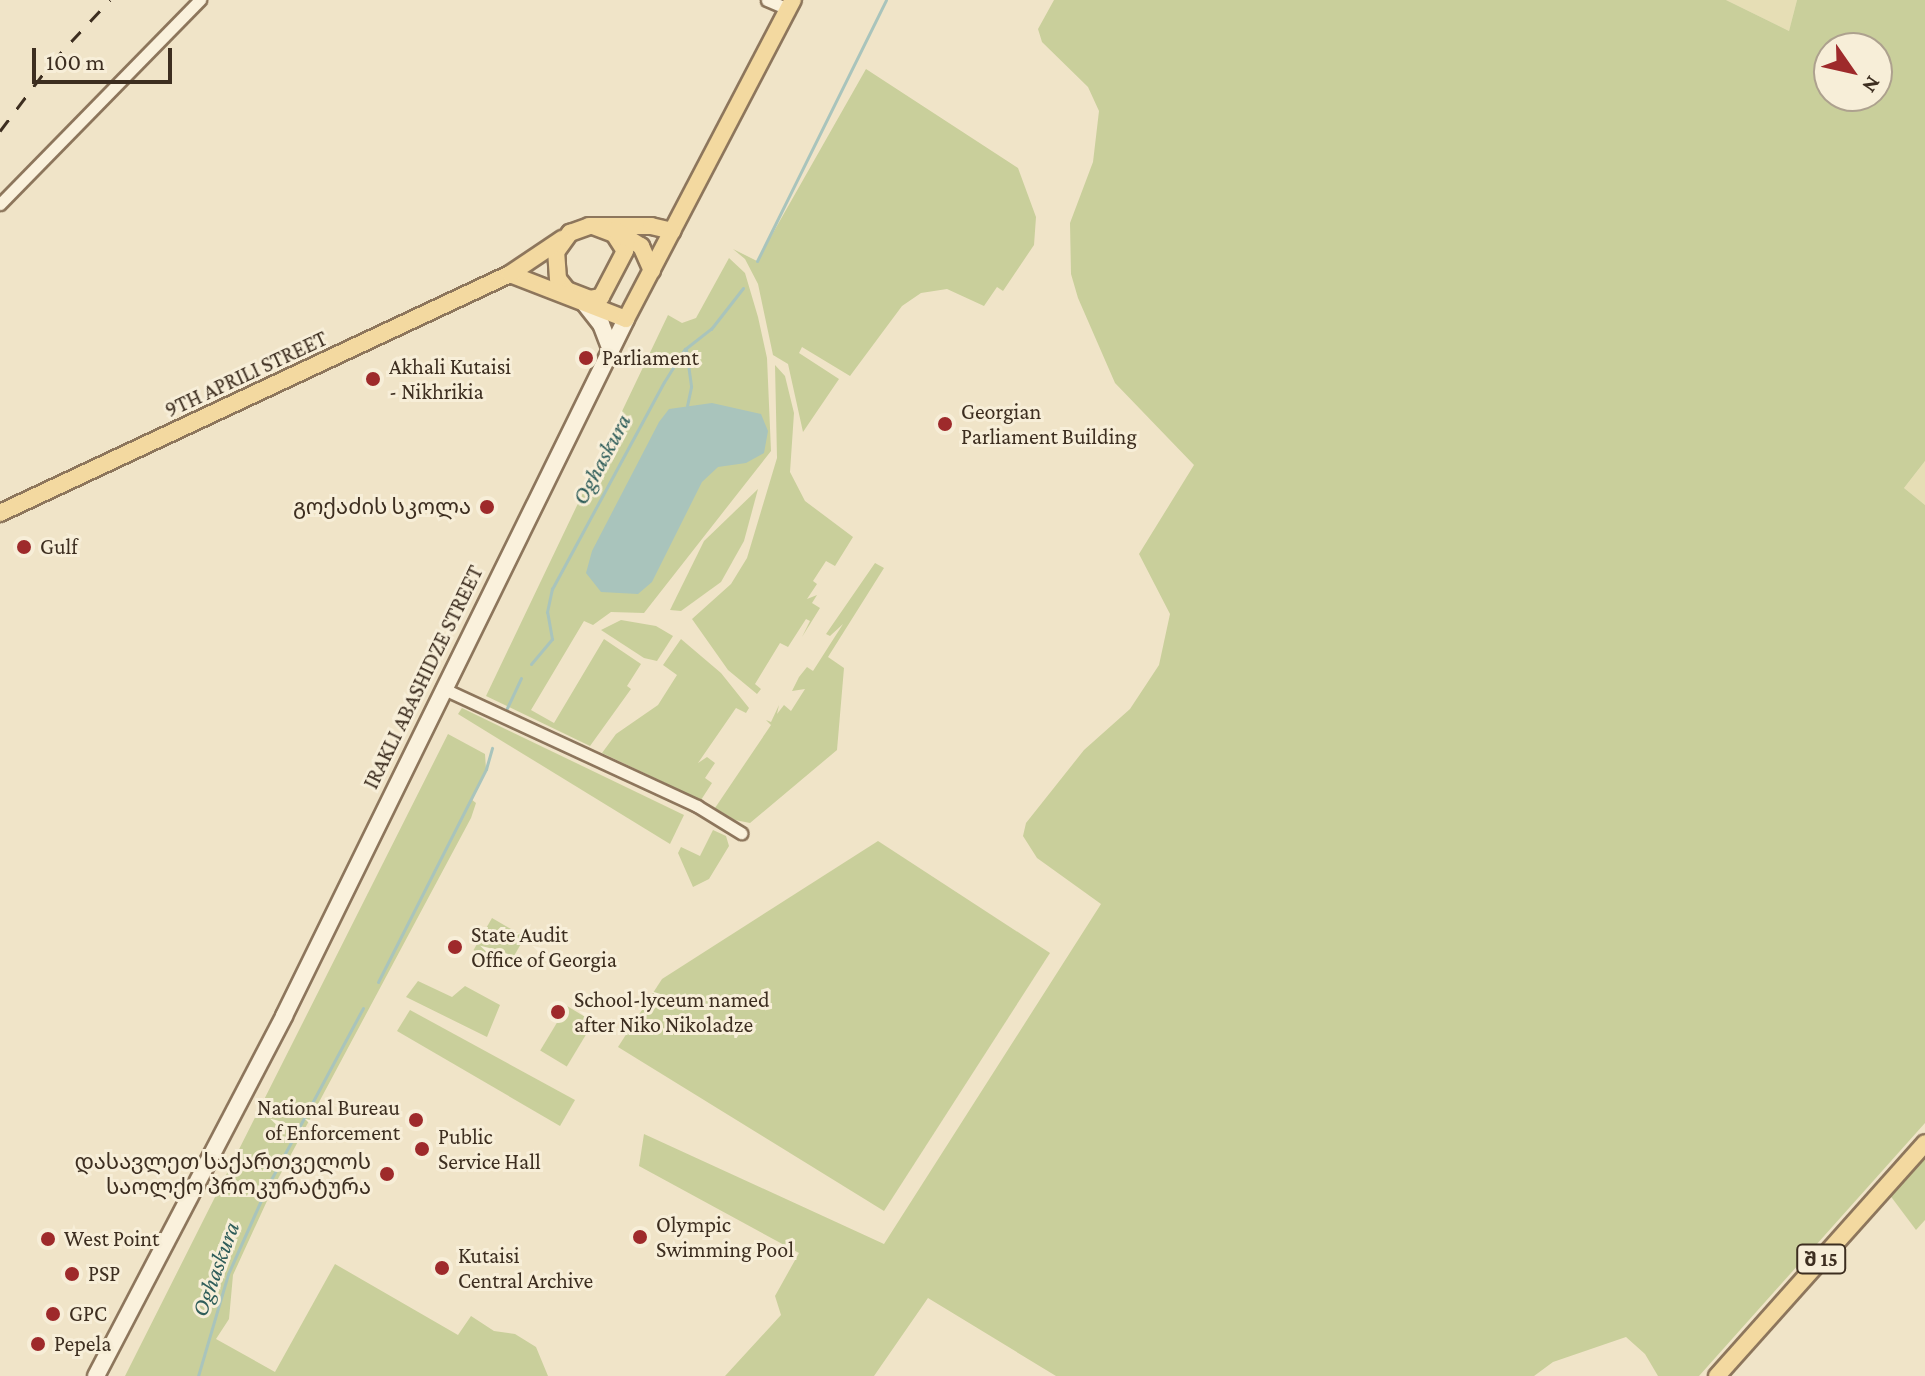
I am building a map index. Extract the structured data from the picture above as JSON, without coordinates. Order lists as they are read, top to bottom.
{
  "streets": {
    "main road": ["9TH APRILI STREET", "IRAKLI ABASHIDZE STREET", "შ 15"]
  },
  "water": ["Oghaskura"],
  "places": [
    "Parliament",
    "Akhali Kutaisi - Nikhrikia",
    "Georgian Parliament Building",
    "გოქაძის სკოლა",
    "Gulf",
    "State Audit Office of Georgia",
    "School-lyceum named after Niko Nikoladze",
    "National Bureau of Enforcement",
    "Public Service Hall",
    "დასავლეთ საქართველოს საოლქო პროკურატურა",
    "Olympic Swimming Pool",
    "West Point",
    "Kutaisi Central Archive",
    "PSP",
    "GPC",
    "Pepela"
  ],
  "scale_bar": "100 m",
  "north": "bottom right"
}
